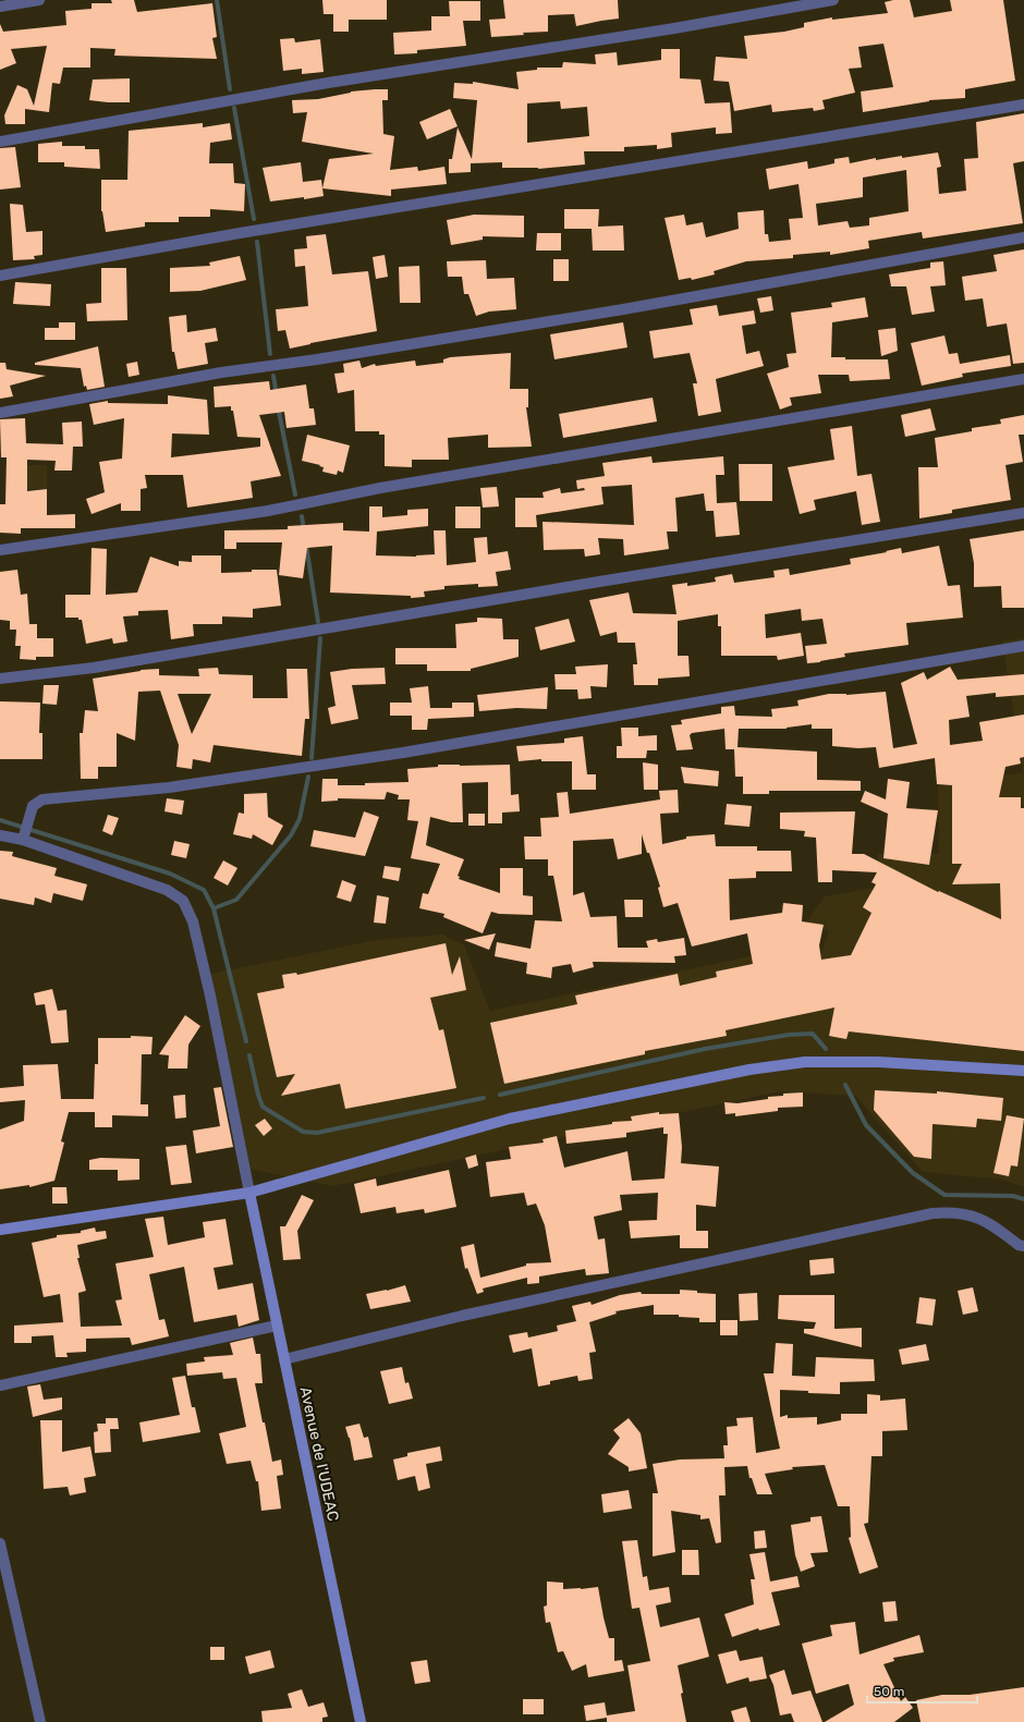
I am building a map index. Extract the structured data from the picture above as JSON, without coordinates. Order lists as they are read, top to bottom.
{
  "streets": {
    "main road": ["Avenue de I'UDEAC"]
  },
  "scale_bar": "50 m"
}
